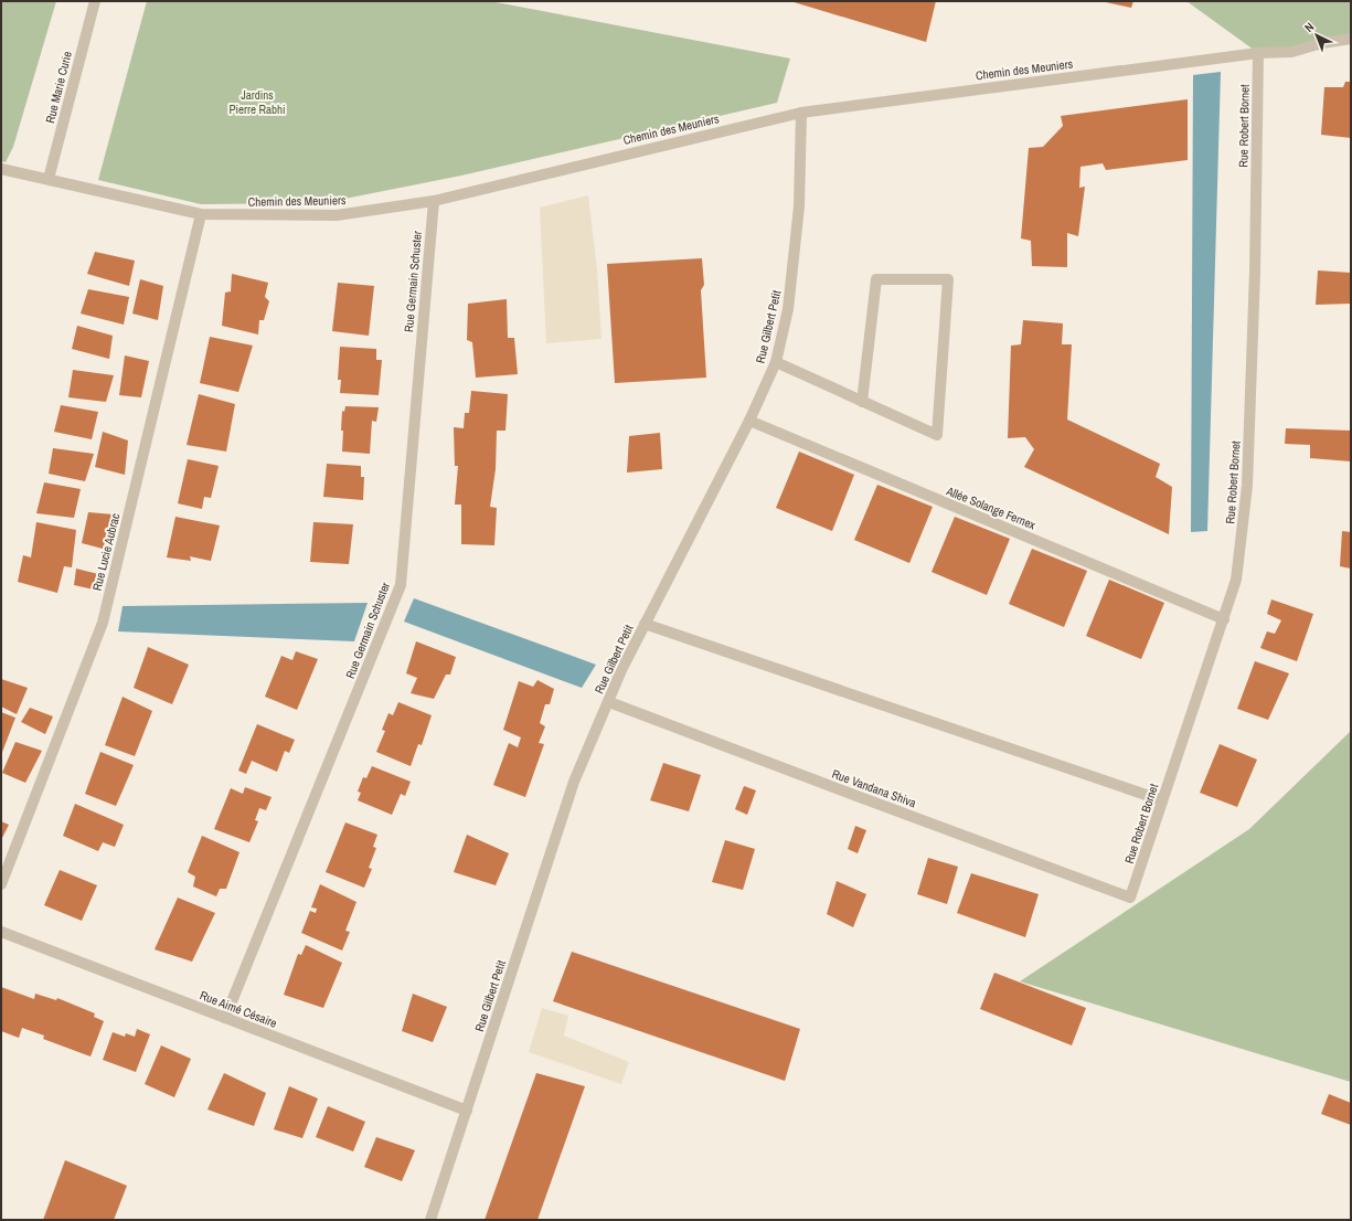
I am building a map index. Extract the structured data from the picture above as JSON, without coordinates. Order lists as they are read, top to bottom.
{
  "streets": {
    "street": [
      "Chemin des Meuniers",
      "Rue Marie Curie",
      "Rue Robert Bornet",
      "Rue Germain Schuster",
      "Rue Gilbert Petit",
      "Allée Solange Fernex",
      "Rue Lucie Aubrac",
      "Rue Vandana Shiva",
      "Rue Aimé Césaire"
    ]
  },
  "crossings": [
    ["Chemin des Meuniers", "Rue Marie Curie"],
    ["Chemin des Meuniers", "Rue Robert Bornet"],
    ["Chemin des Meuniers", "Rue Germain Schuster"],
    ["Chemin des Meuniers", "Rue Gilbert Petit"],
    ["Chemin des Meuniers", "Rue Lucie Aubrac"],
    ["Rue Robert Bornet", "Allée Solange Fernex"],
    ["Rue Robert Bornet", "Rue Vandana Shiva"],
    ["Rue Germain Schuster", "Rue Aimé Césaire"],
    ["Rue Gilbert Petit", "Allée Solange Fernex"],
    ["Rue Gilbert Petit", "Rue Vandana Shiva"],
    ["Rue Gilbert Petit", "Rue Aimé Césaire"]
  ],
  "parks": ["Jardins Pierre Rabhi"],
  "north": "top left"
}
